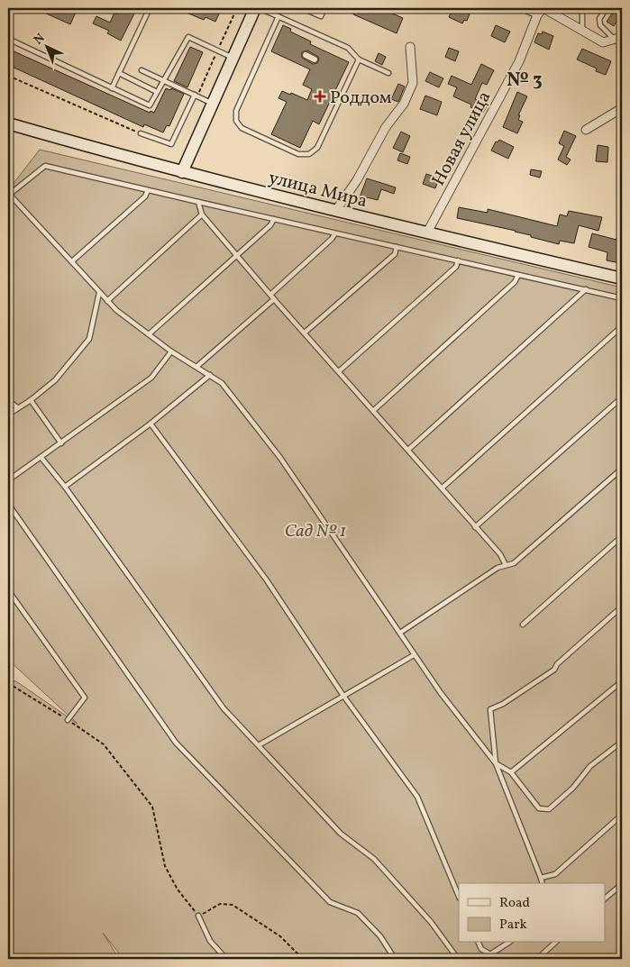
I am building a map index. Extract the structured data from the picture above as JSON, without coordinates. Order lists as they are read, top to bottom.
{
  "streets": {
    "main road": ["улица Мира"],
    "street": ["Новая улица"]
  },
  "crossings": [
    ["Новая улица", "улица Мира"]
  ],
  "districts": ["№ 3"],
  "parks": ["Сад № 1"],
  "places": {
    "health": ["Роддом"]
  },
  "legend": ["Road", "Park"],
  "north": "top left"
}
